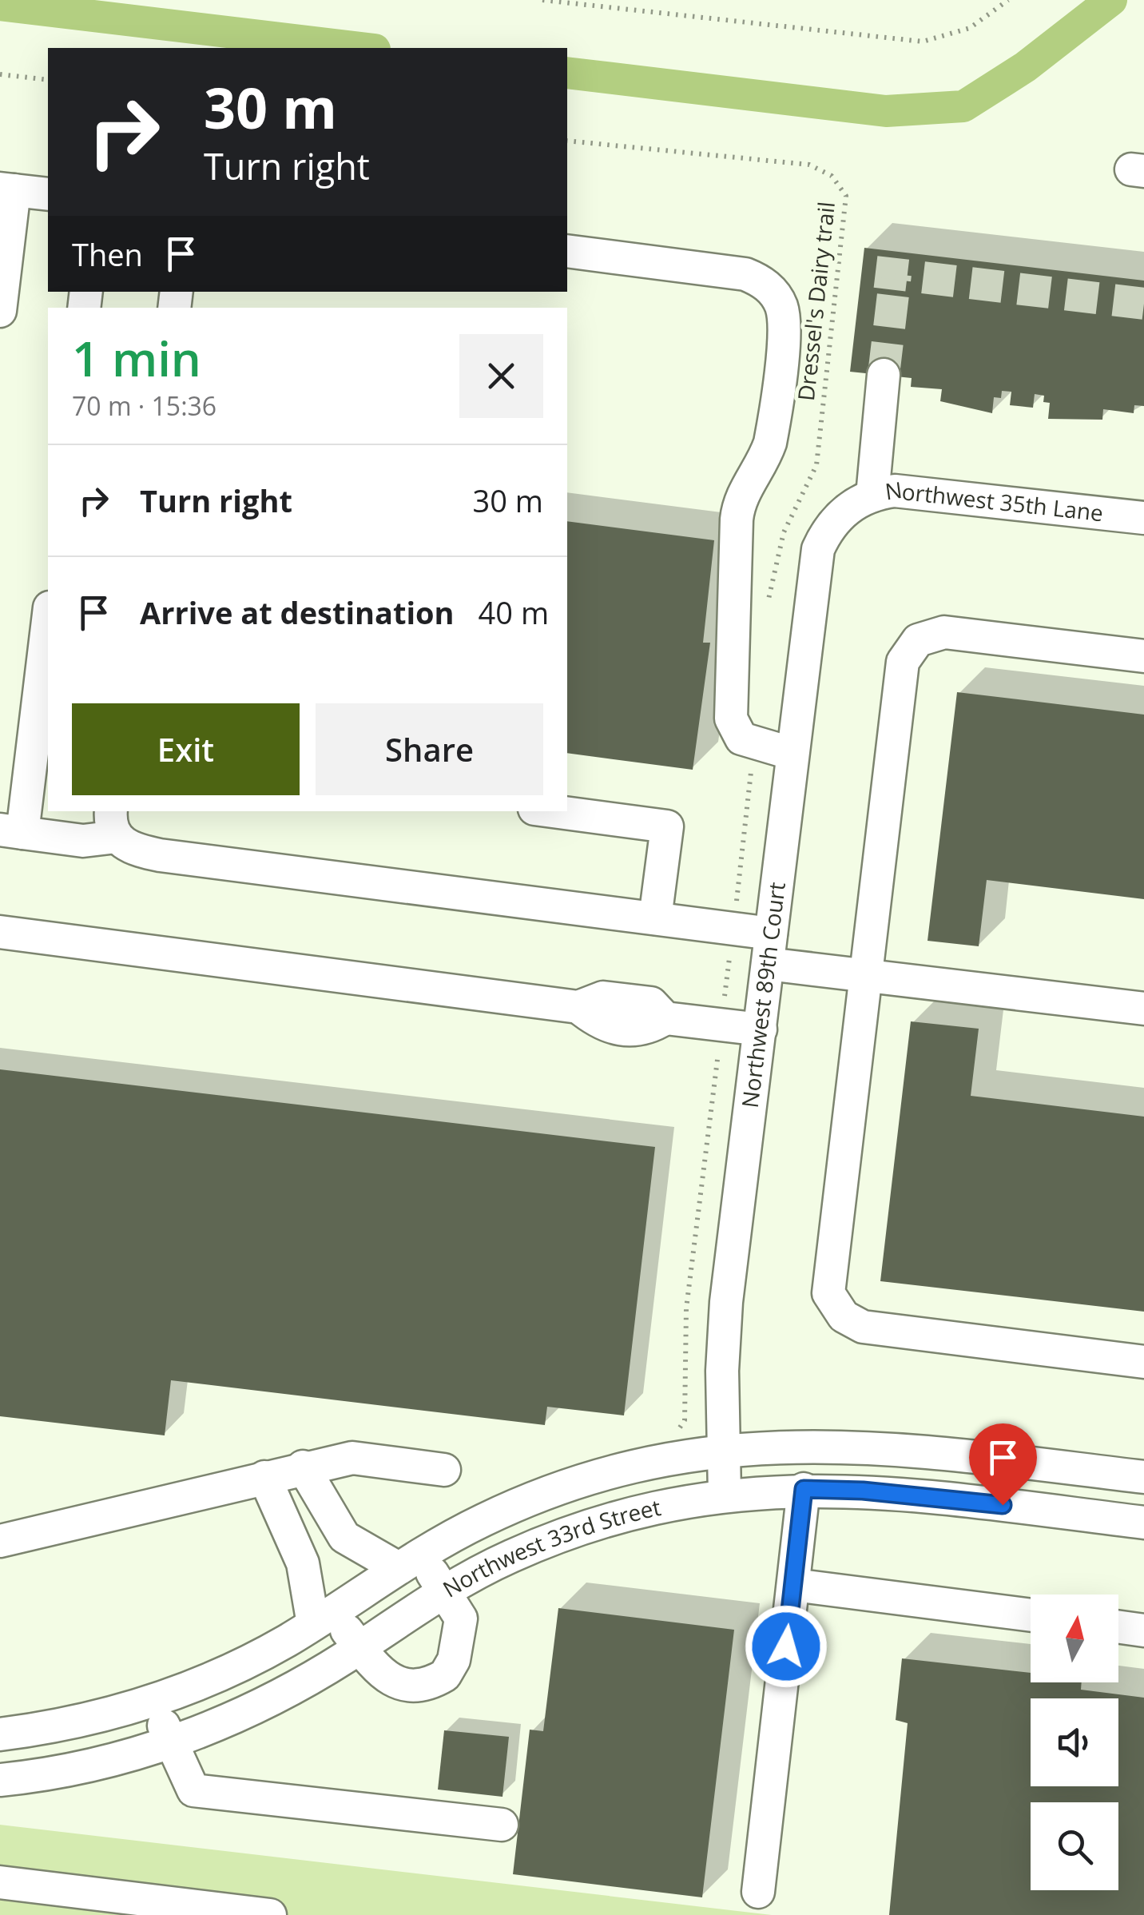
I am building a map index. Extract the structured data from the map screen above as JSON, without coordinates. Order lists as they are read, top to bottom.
{
  "streets": {
    "street": ["Northwest 35th Lane", "Northwest 89th Court", "Northwest 33rd Street"],
    "path": ["Dressel's Dairy trail"]
  },
  "crossings": [
    ["Northwest 35th Lane", "Northwest 89th Court"],
    ["Northwest 89th Court", "Northwest 33rd Street"]
  ],
  "north": "top",
  "page": {
    "turn": ["30 m", "Turn right"],
    "then": "Then",
    "heading": ["1 min", "70 m · 15:36"],
    "list": [
      {
        "name": "Turn right",
        "value": "30 m"
      },
      {
        "name": "Arrive at destination",
        "value": "40 m"
      }
    ],
    "buttons": ["Exit", "Share"]
  }
}
